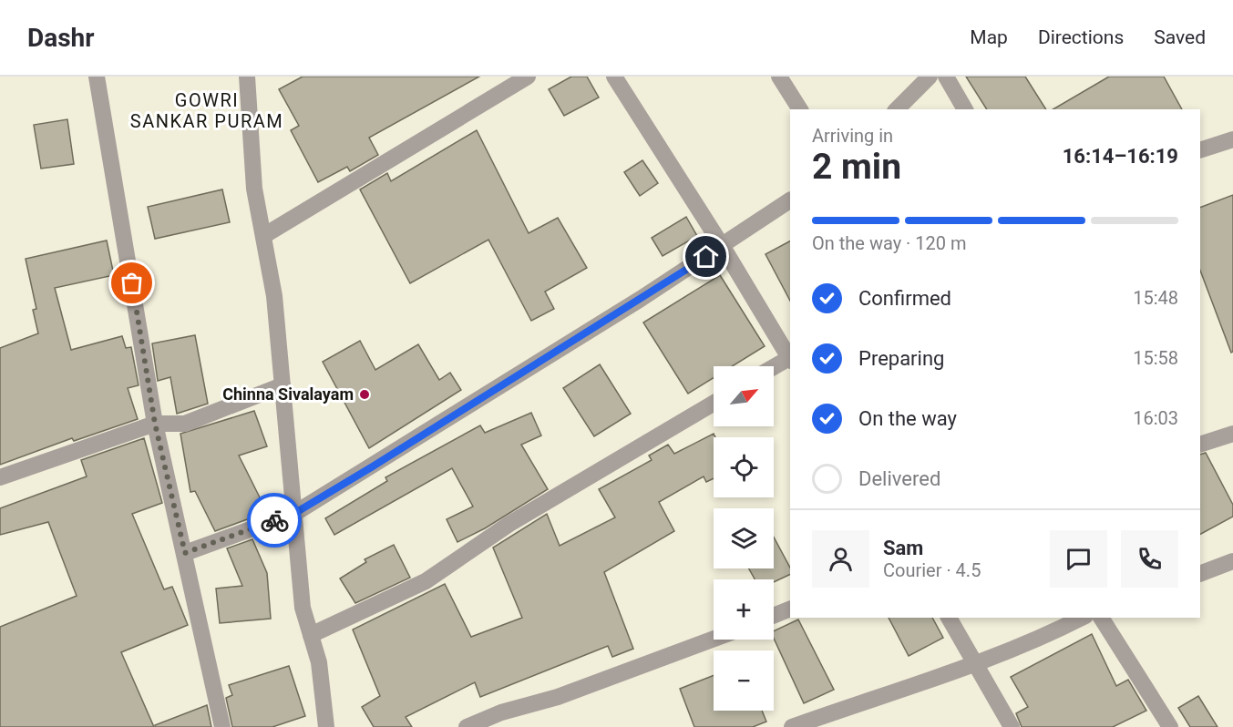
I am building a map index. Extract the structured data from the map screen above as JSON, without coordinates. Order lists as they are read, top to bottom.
{
  "districts": ["GOWRI SANKAR PURAM"],
  "places": ["Chinna Sivalayam"],
  "north": "top right",
  "page": {
    "header": "Dashr",
    "nav": ["Map", "Directions", "Saved"],
    "heading": ["2 min", "Arriving in", "16:14–16:19"],
    "panel": ["Sam", "Courier · 4.5"],
    "bar": "On the way · 120 m",
    "list": [
      ["Confirmed", "15:48"],
      ["Preparing", "15:58"],
      ["On the way", "16:03"],
      "Delivered"
    ],
    "map_buttons": ["+", "−"]
  }
}
